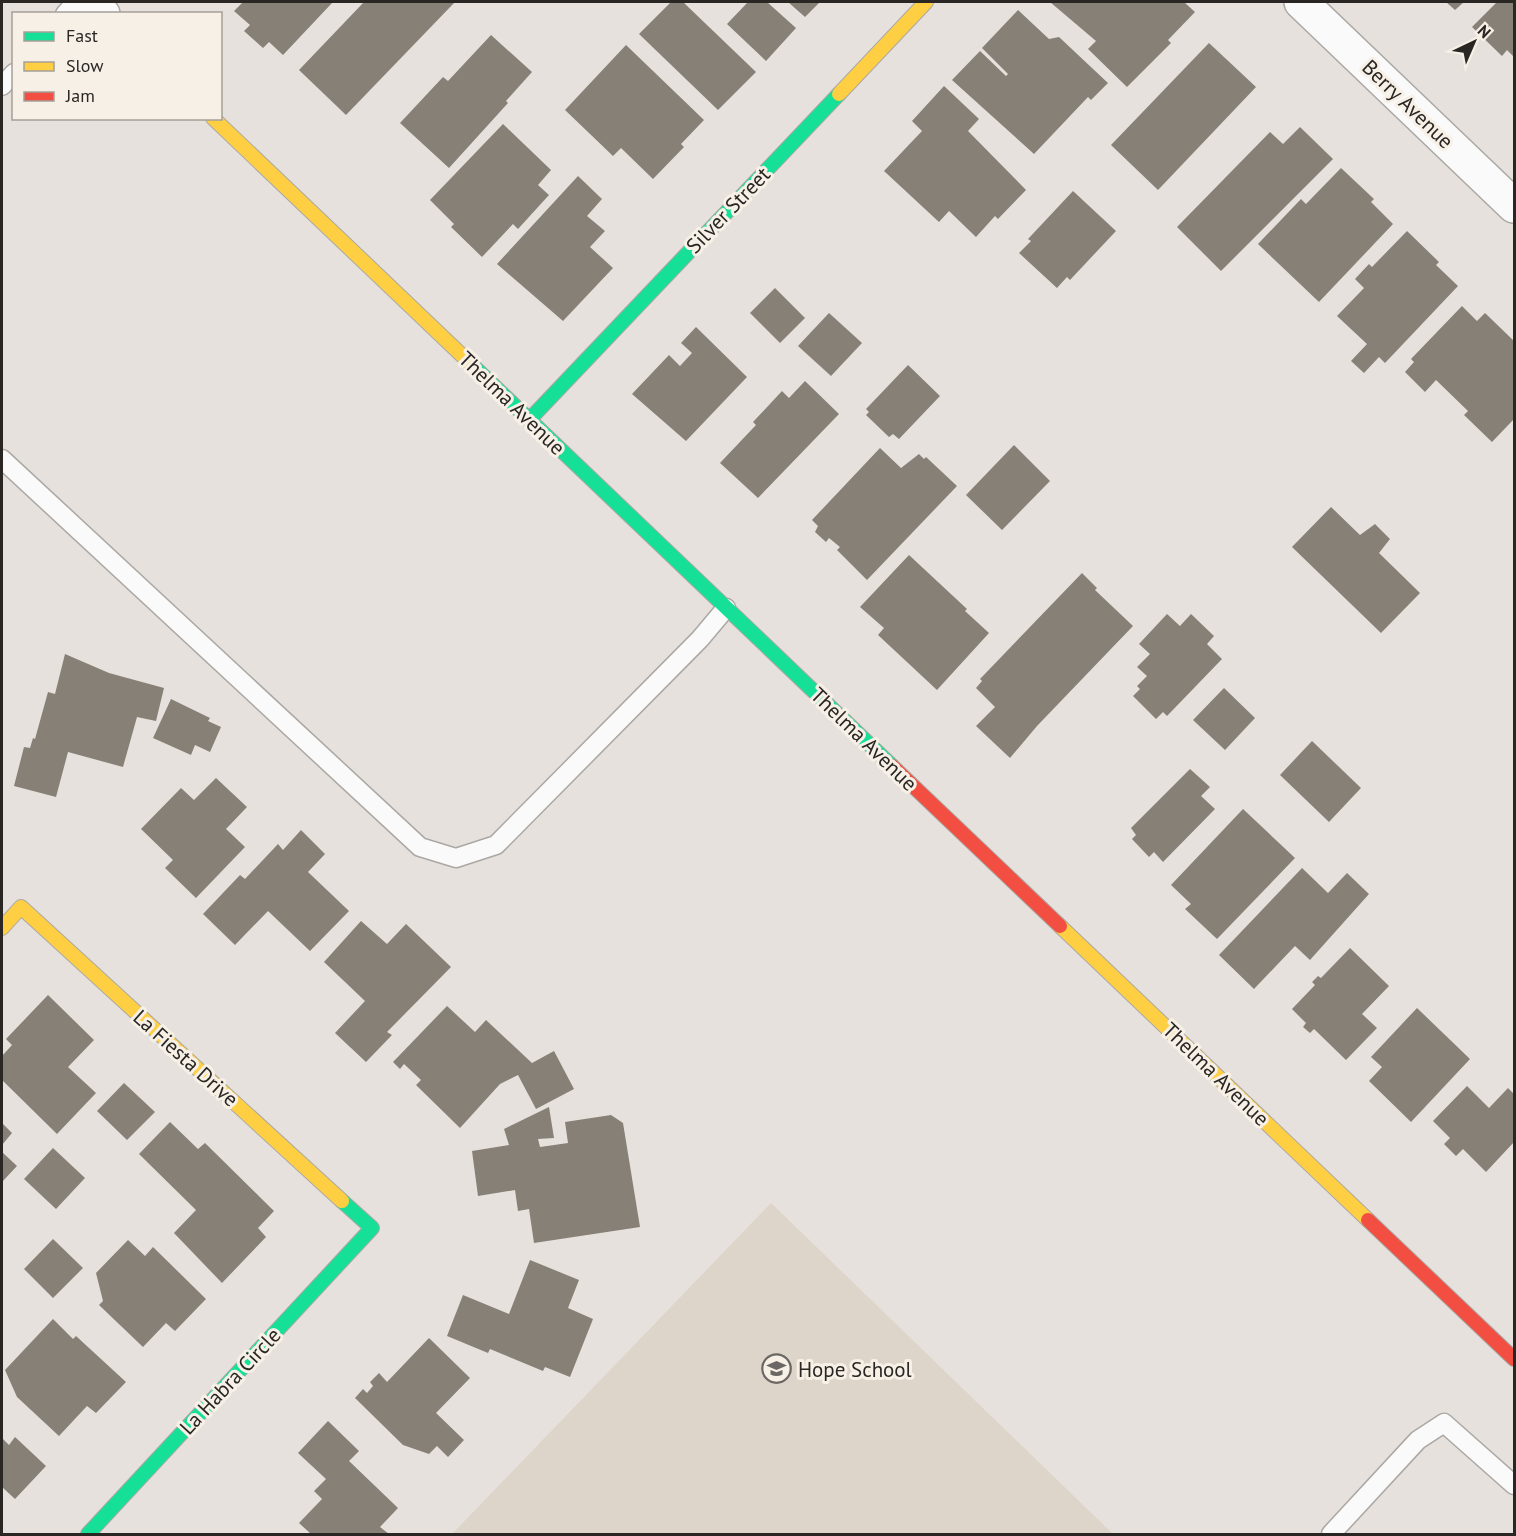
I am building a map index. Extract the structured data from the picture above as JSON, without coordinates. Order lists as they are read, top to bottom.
{
  "streets": {
    "street": [
      "Berry Avenue",
      "Silver Street",
      "Thelma Avenue",
      "La Fiesta Drive",
      "La Habra Circle"
    ]
  },
  "crossings": [
    ["Silver Street", "Thelma Avenue"],
    ["La Fiesta Drive", "La Habra Circle"]
  ],
  "places": {
    "school or university": ["Hope School"]
  },
  "legend": ["Fast", "Slow", "Jam"],
  "north": "top right"
}
